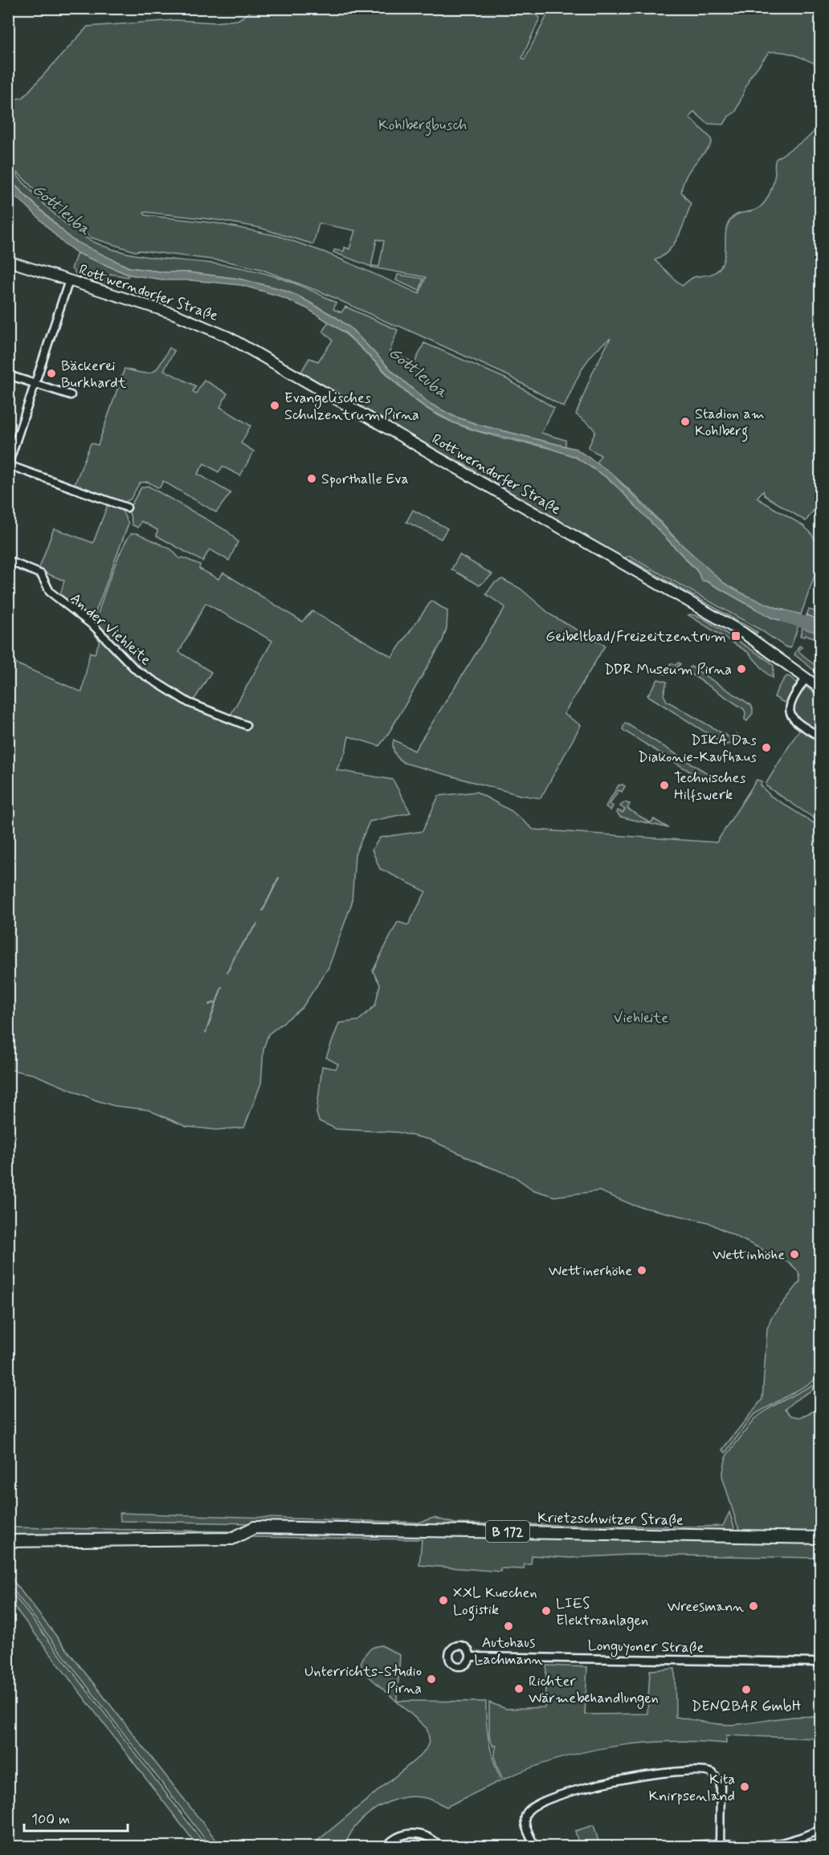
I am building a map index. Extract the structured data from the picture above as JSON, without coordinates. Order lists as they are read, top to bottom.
{
  "streets": {
    "main road": ["Rottwerndorfer Straße", "Krietzschwitzer Straße", "B 172"],
    "street": ["An der Viehleite", "Longuyoner Straße"]
  },
  "water": ["Gottleuba"],
  "parks": ["Kohlbergbusch", "Viehleite"],
  "places": {
    "other": [
      "Bäckerei Burkhardt",
      "Evangelisches Schulzentrum Pirna",
      "Stadion am Kohlberg",
      "Sporthalle Eva",
      "DDR Museum Pirna",
      "DIKA Das Diakonie-Kaufhaus",
      "Technisches Hilfswerk",
      "Wettinhöhe",
      "Wettinerhöhe",
      "XXL Kuechen Logistik",
      "Wreesmann",
      "LIES Elektroanlagen",
      "Autohaus Lachmann",
      "Unterrichts-Studio Pirna",
      "Richter Wärmebehandlungen",
      "DENQBAR GmbH",
      "Kita Knirpsenland"
    ],
    "transit": ["Geibeltbad/Freizeitzentrum"]
  },
  "scale_bar": "100 m"
}
